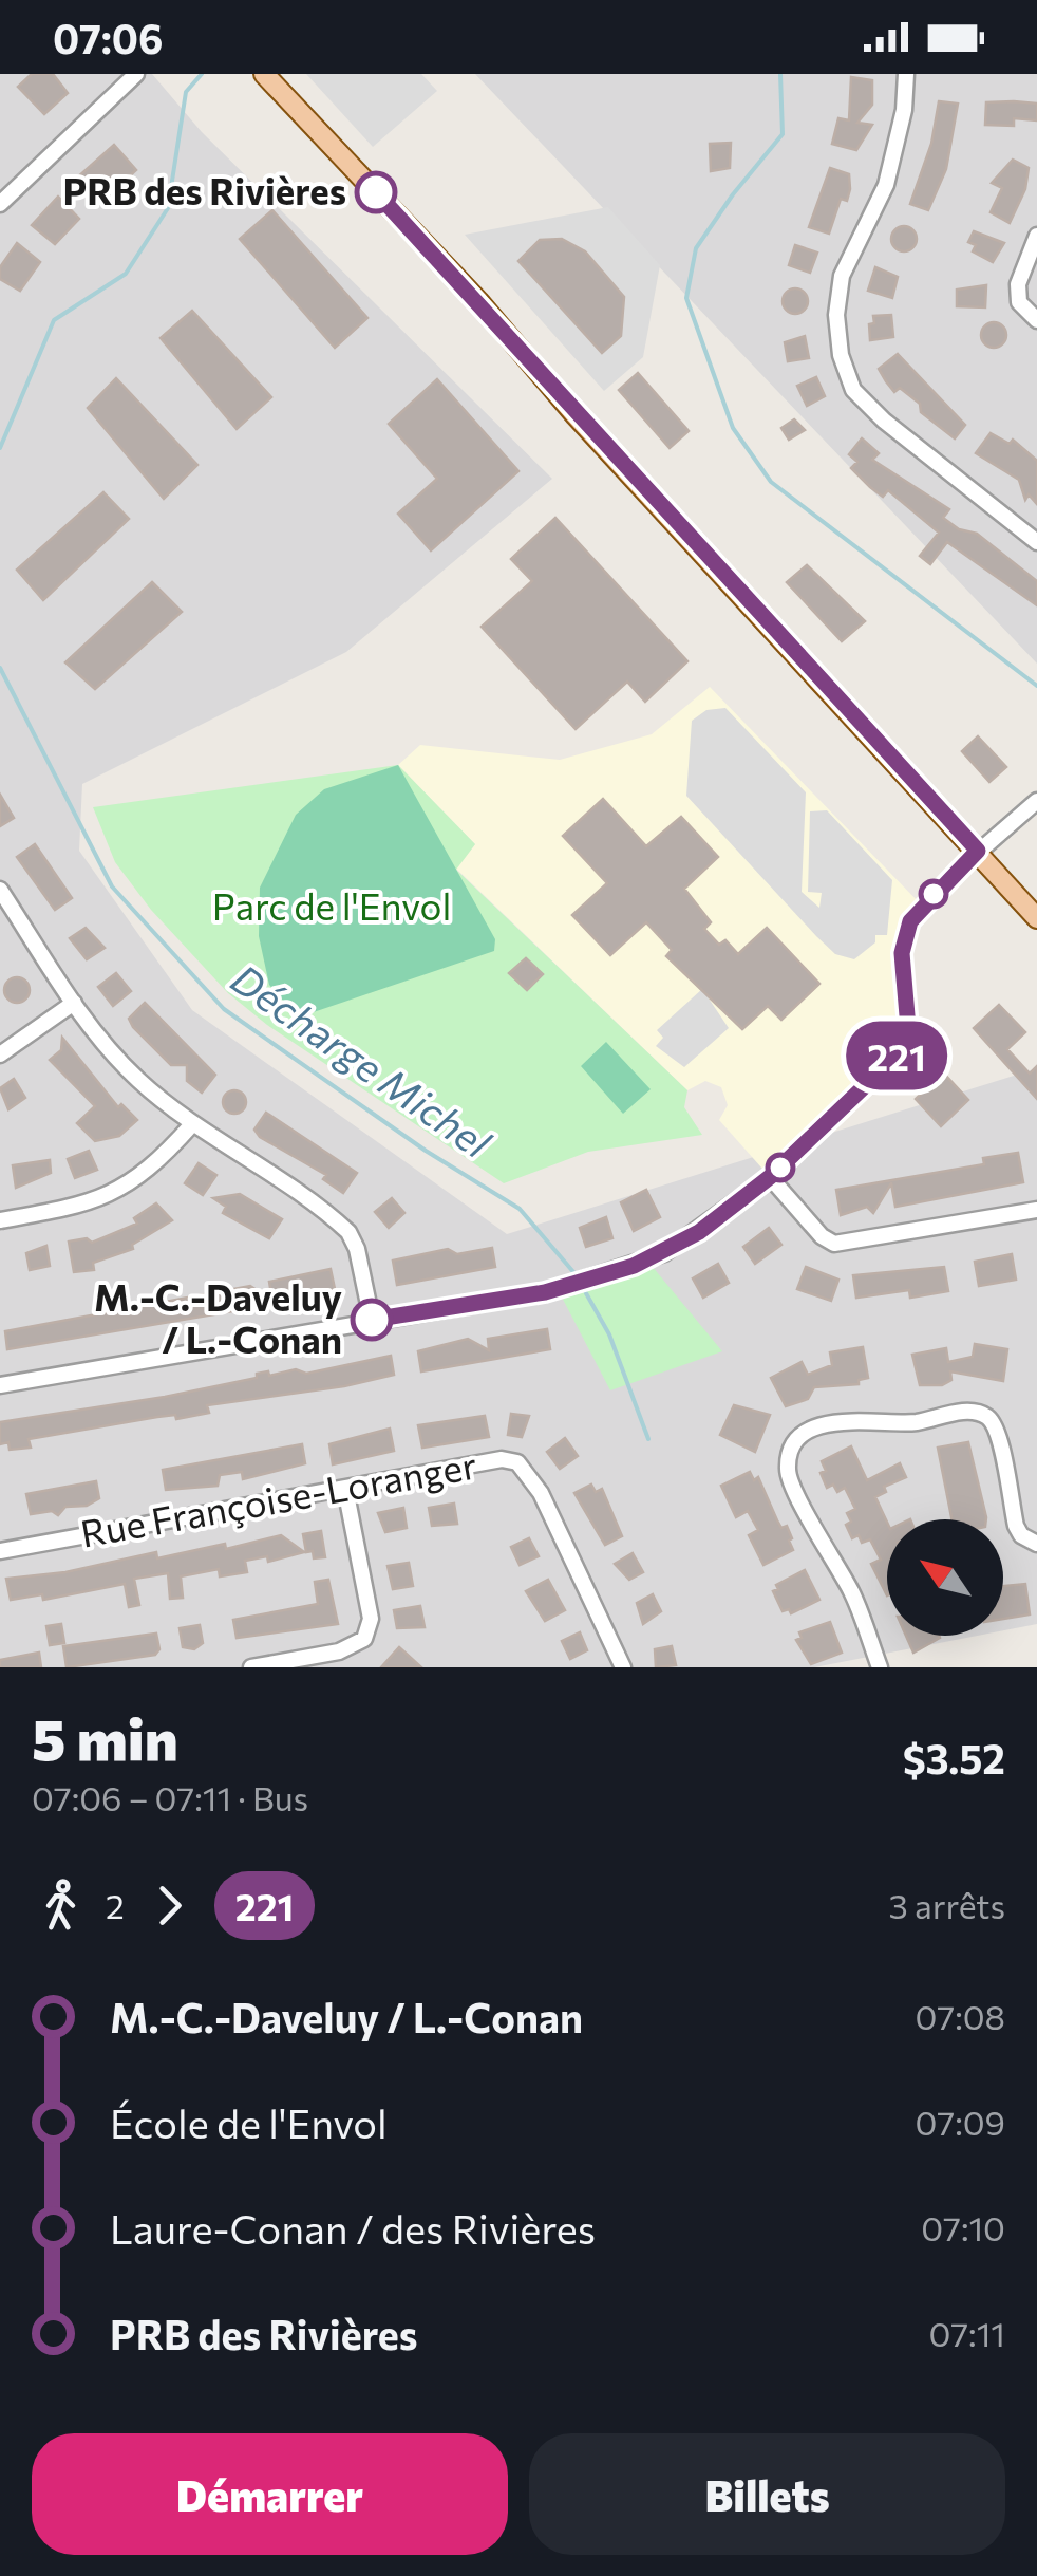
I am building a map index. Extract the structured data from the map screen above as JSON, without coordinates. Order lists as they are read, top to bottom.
{
  "streets": {
    "street": ["Rue Françoise-Loranger"]
  },
  "water": ["Décharge Michel"],
  "parks": ["Parc de l'Envol"],
  "places": ["PRB des Rivières", "M.-C.-Daveluy / L.-Conan"],
  "lines": ["bus line 221"],
  "north": "top left",
  "page": {
    "status": "07:06",
    "on_map": "221",
    "heading": ["5 min", "07:06 – 07:11 · Bus", "$3.52"],
    "legs": ["2", "221", "3 arrêts"],
    "list": [
      {
        "name": "M.-C.-Daveluy / L.-Conan",
        "value": "07:08"
      },
      {
        "name": "École de l'Envol",
        "value": "07:09"
      },
      {
        "name": "Laure-Conan / des Rivières",
        "value": "07:10"
      },
      {
        "name": "PRB des Rivières",
        "value": "07:11"
      }
    ],
    "buttons": ["Démarrer", "Billets"]
  }
}
